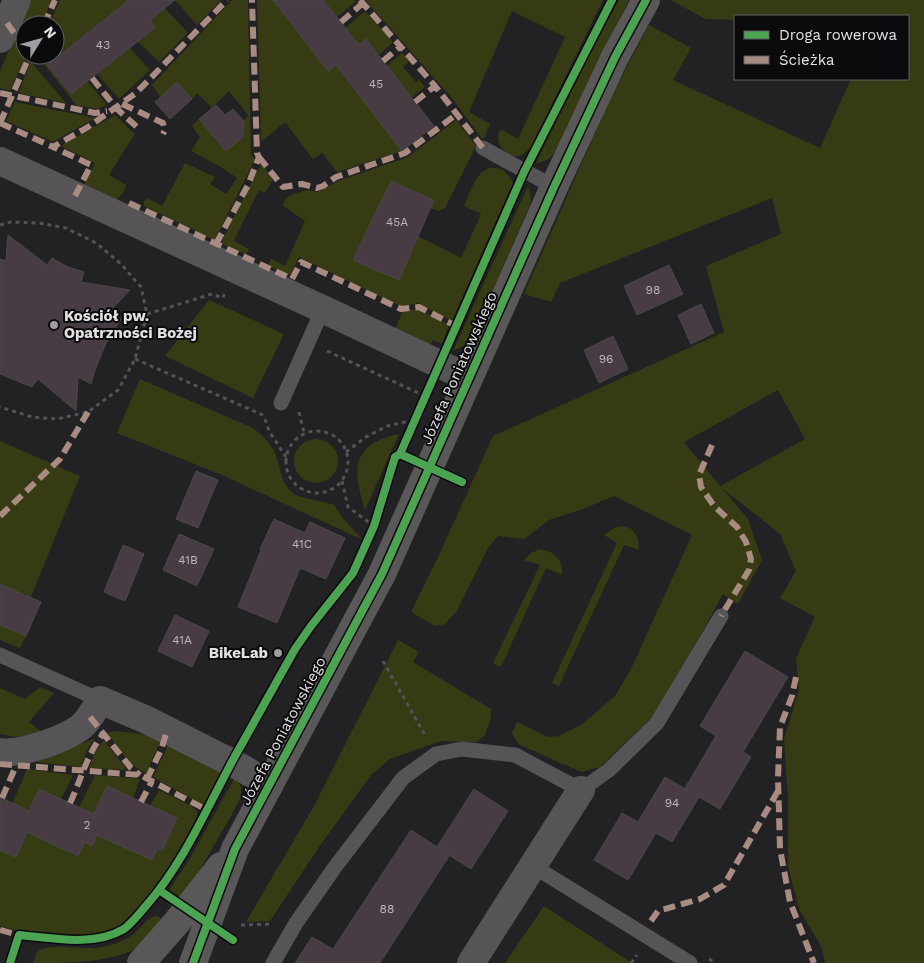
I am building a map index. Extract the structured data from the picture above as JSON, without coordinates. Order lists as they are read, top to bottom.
{
  "streets": {
    "street": ["Józefa Poniatowskiego"]
  },
  "places": ["Kościół pw. Opatrzności Bożej", "BikeLab"],
  "house_numbers": [
    "43",
    "45",
    "45A",
    "98",
    "96",
    "41C",
    "41B",
    "41A",
    "94",
    "2",
    "88"
  ],
  "legend": ["Droga rowerowa", "Ścieżka"],
  "north": "top right"
}
